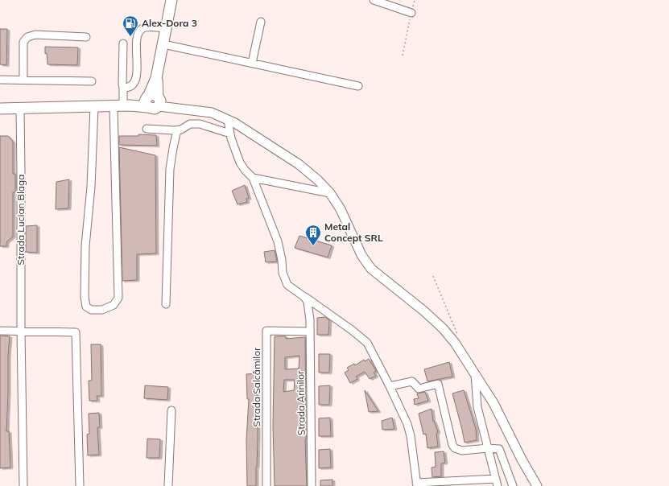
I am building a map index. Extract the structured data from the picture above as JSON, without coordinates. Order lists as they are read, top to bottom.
{
  "streets": {
    "street": ["Strada Lucian Blaga", "Strada Salcâmilor", "Strada Arinilor"]
  },
  "crossings": [
    ["Strada Salcâmilor", "Strada Arinilor"]
  ],
  "places": {
    "fuel station": ["Alex-Dora 3"],
    "building": ["Metal Concept SRL"]
  }
}
